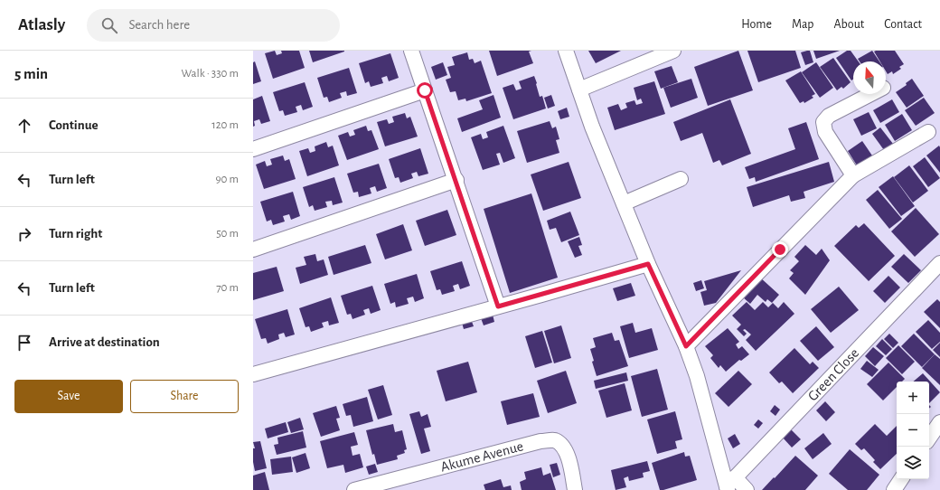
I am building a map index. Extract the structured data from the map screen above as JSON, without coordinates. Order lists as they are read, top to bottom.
{
  "streets": {
    "street": ["Green Close", "Akume Avenue"]
  },
  "north": "top",
  "page": {
    "header": "Atlasly",
    "search": "Search here",
    "nav": [
      "Home",
      "Map",
      "About",
      "Contact"
    ],
    "heading": ["5 min", "Walk · 330 m"],
    "list": [
      ["Continue", "120 m"],
      ["Turn left", "90 m"],
      ["Turn right", "50 m"],
      ["Turn left", "70 m"],
      "Arrive at destination"
    ],
    "buttons": ["Save", "Share"],
    "map_buttons": ["+", "−"]
  }
}
